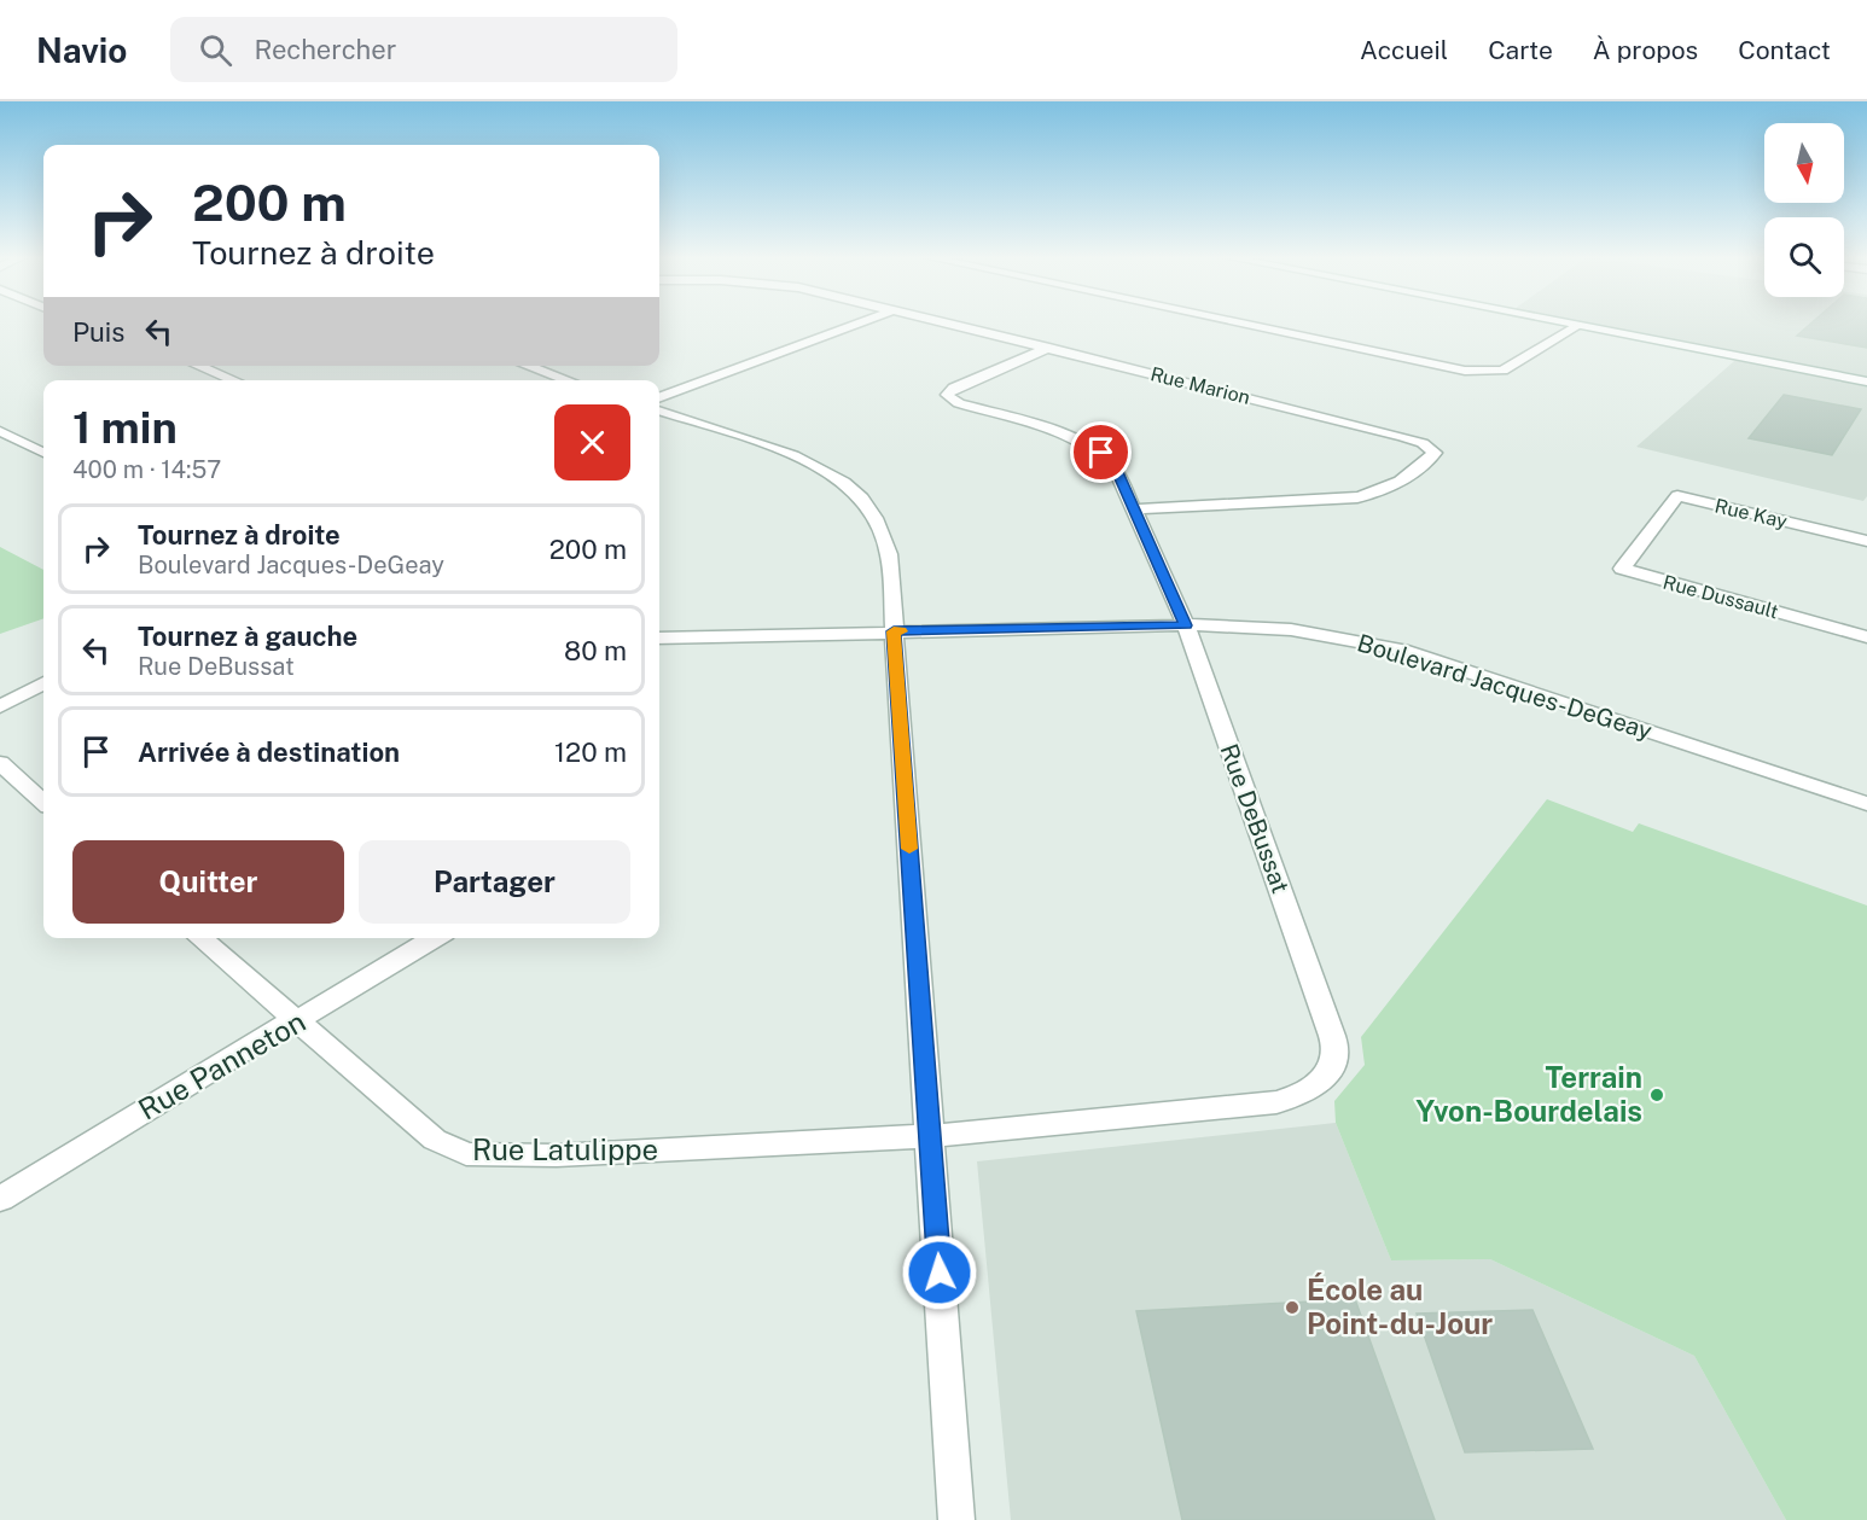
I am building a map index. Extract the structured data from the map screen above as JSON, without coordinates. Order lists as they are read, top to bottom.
{
  "streets": {
    "street": [
      "Rue Marion",
      "Rue Kay",
      "Rue Dussault",
      "Boulevard Jacques-DeGeay",
      "Rue DeBussat",
      "Rue Panneton",
      "Rue Latulippe"
    ]
  },
  "crossings": [
    ["Rue Marion", "Rue DeBussat"],
    ["Rue Kay", "Rue Dussault"],
    ["Boulevard Jacques-DeGeay", "Rue DeBussat"],
    ["Rue DeBussat", "Rue Latulippe"],
    ["Rue Panneton", "Rue Latulippe"]
  ],
  "places": ["Terrain Yvon-Bourdelais", "École au Point-du-Jour"],
  "north": "bottom",
  "page": {
    "header": "Navio",
    "search": "Rechercher",
    "nav": [
      "Accueil",
      "Carte",
      "À propos",
      "Contact"
    ],
    "turn": ["200 m", "Tournez à droite"],
    "then": "Puis",
    "heading": ["1 min", "400 m · 14:57"],
    "list": [
      {
        "name": "Tournez à droite",
        "note": "Boulevard Jacques-DeGeay",
        "value": "200 m"
      },
      {
        "name": "Tournez à gauche",
        "note": "Rue DeBussat",
        "value": "80 m"
      },
      {
        "name": "Arrivée à destination",
        "value": "120 m"
      }
    ],
    "buttons": ["Quitter", "Partager"]
  }
}
